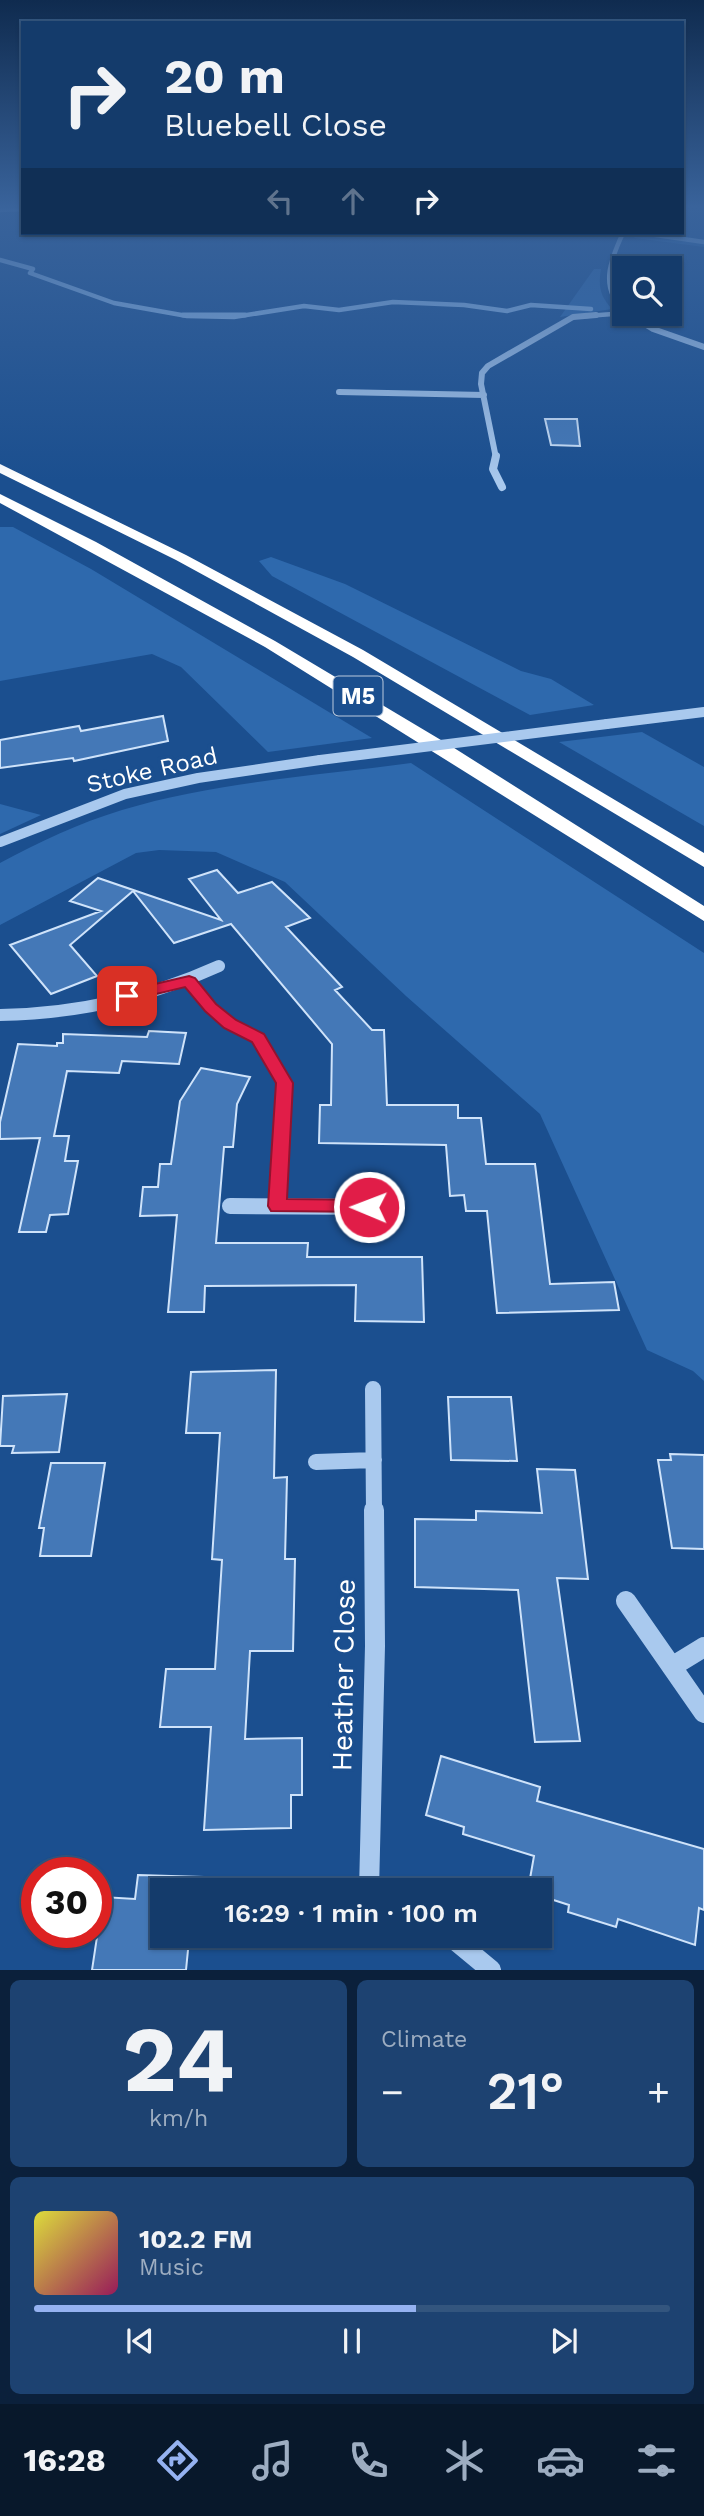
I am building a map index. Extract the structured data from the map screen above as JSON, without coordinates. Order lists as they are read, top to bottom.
{
  "streets": {
    "highway": ["M5"],
    "street": ["Stoke Road", "Heather Close"]
  },
  "page": {
    "turn": ["20 m", "Bluebell Close"],
    "limit": "30",
    "trip": "16:29 · 1 min · 100 m",
    "tile": [
      ["24", "km/h"],
      "Climate"
    ],
    "heat": ["−", "21°", "+"],
    "song": ["102.2 FM", "Music"],
    "tabs": "16:28"
  }
}
